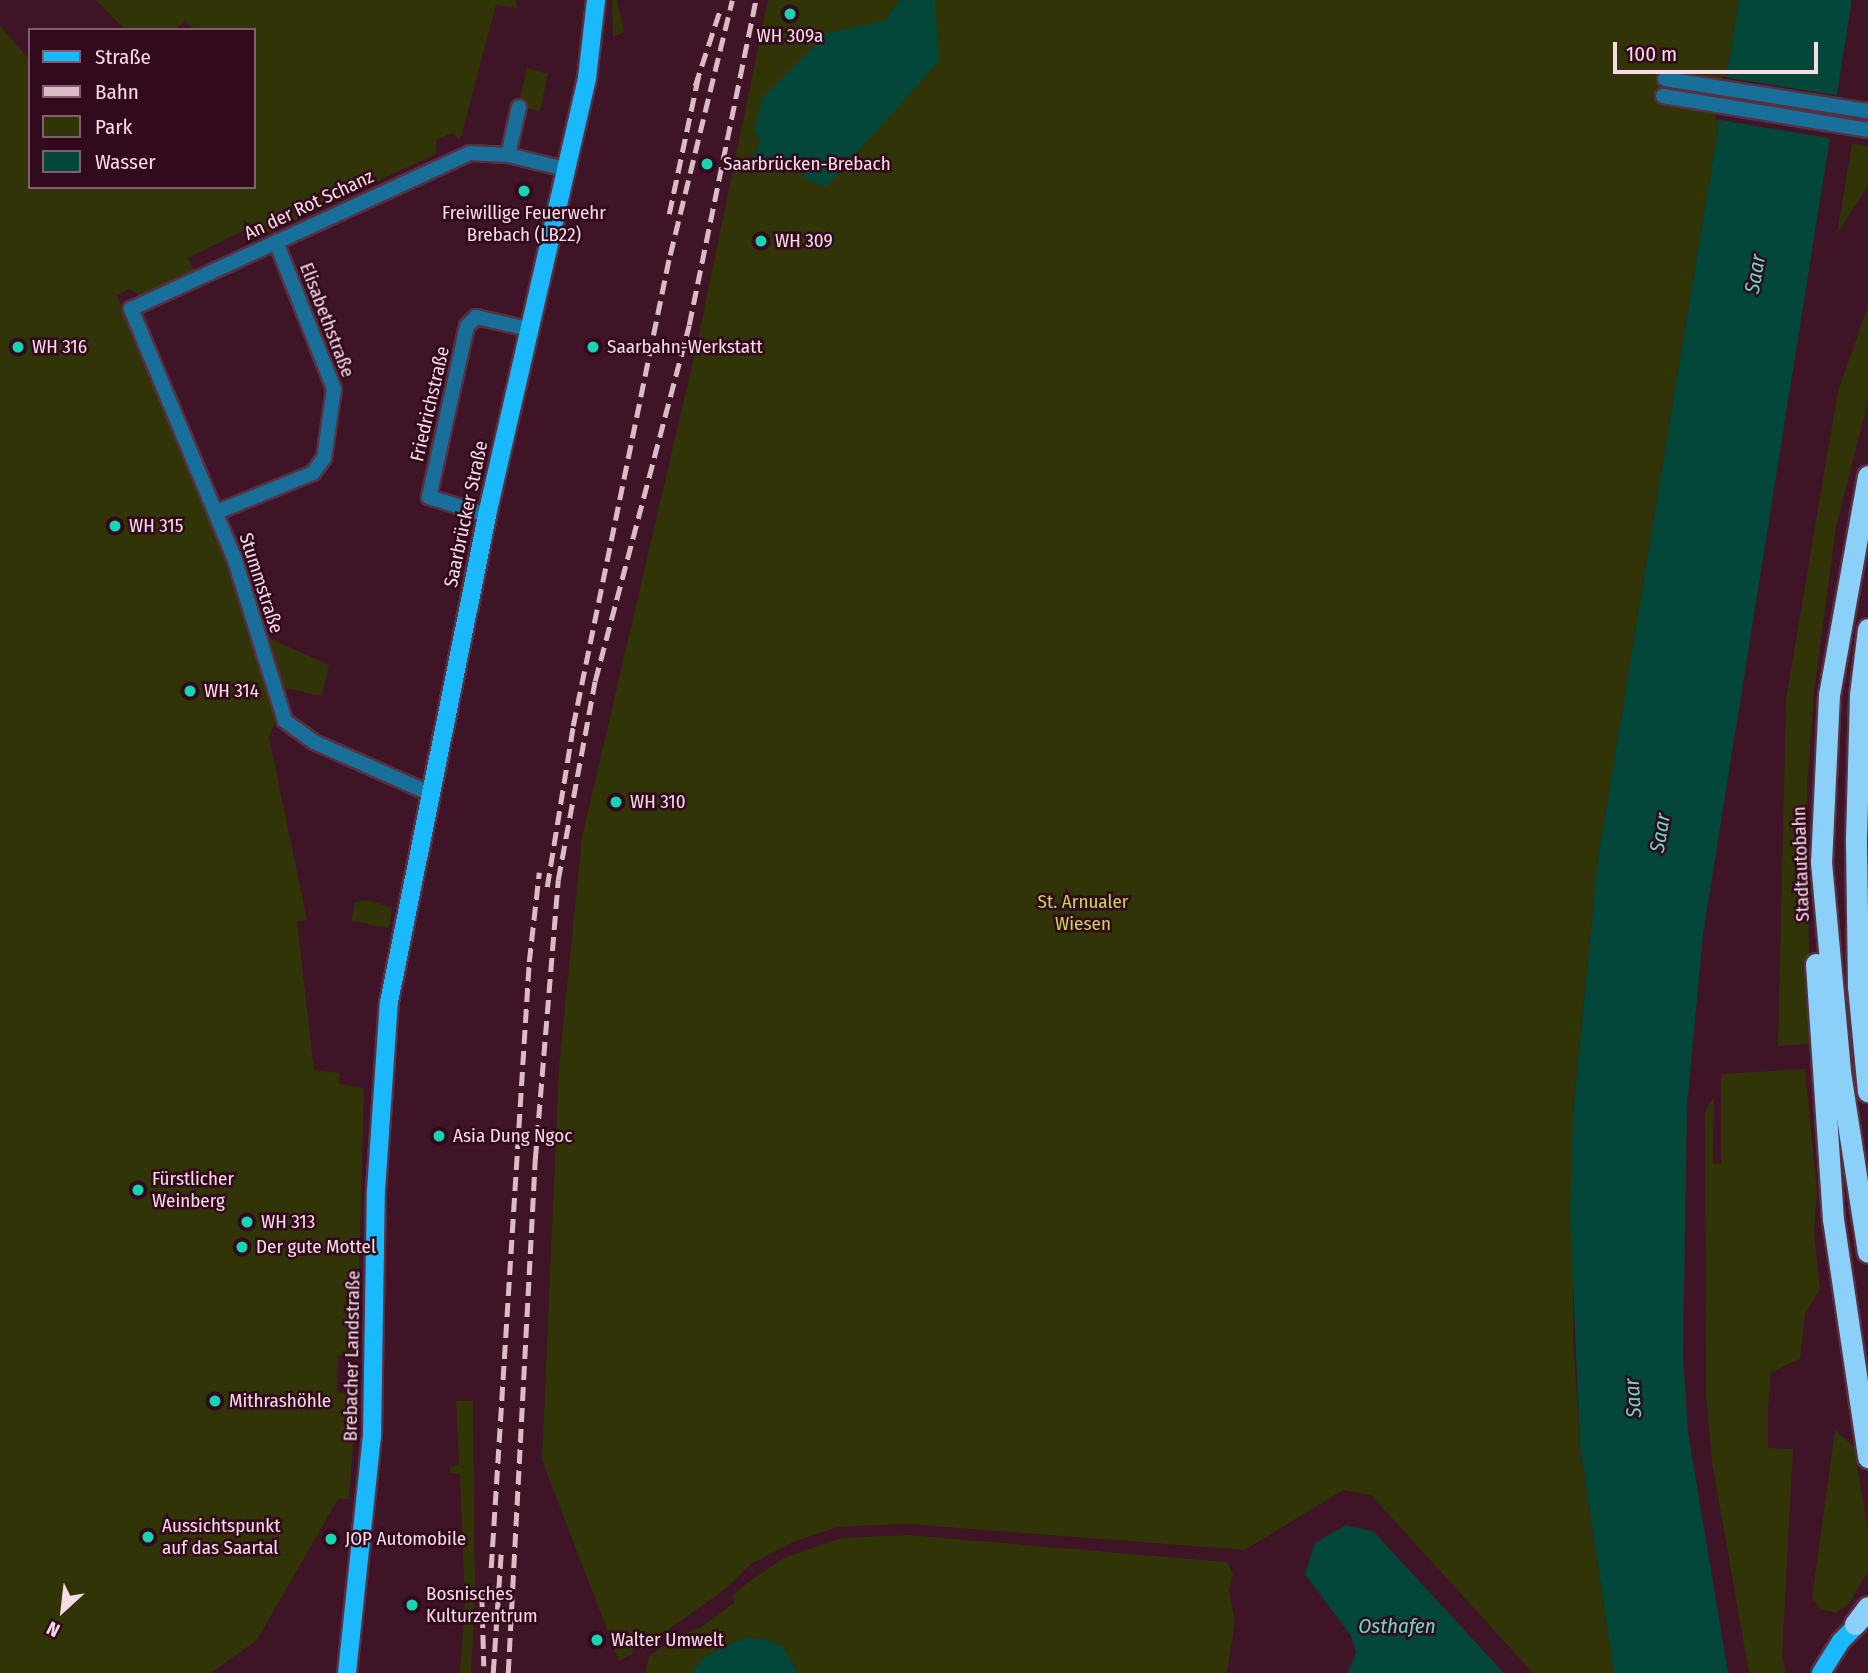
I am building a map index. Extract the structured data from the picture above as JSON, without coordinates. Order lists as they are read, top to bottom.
{
  "streets": {
    "highway": ["Stadtautobahn"],
    "main road": ["Saarbrücker Straße", "Brebacher Landstraße"],
    "street": [
      "An der Rot Schanz",
      "Elisabethstraße",
      "Friedrichstraße",
      "Stummstraße"
    ]
  },
  "crossings": [
    ["An der Rot Schanz", "Elisabethstraße"],
    ["An der Rot Schanz", "Saarbrücker Straße"],
    ["An der Rot Schanz", "Stummstraße"],
    ["Elisabethstraße", "Stummstraße"],
    ["Friedrichstraße", "Saarbrücker Straße"],
    ["Saarbrücker Straße", "Stummstraße"],
    ["Saarbrücker Straße", "Brebacher Landstraße"]
  ],
  "water": ["Saar", "Osthafen"],
  "parks": ["St. Arnualer Wiesen"],
  "places": [
    "WH 309a",
    "Saarbrücken-Brebach",
    "Freiwillige Feuerwehr Brebach (LB22)",
    "WH 309",
    "WH 316",
    "Saarbahn-Werkstatt",
    "WH 315",
    "WH 314",
    "WH 310",
    "Asia Dung Ngoc",
    "Fürstlicher Weinberg",
    "WH 313",
    "Der gute Mottel",
    "Mithrashöhle",
    "Aussichtspunkt auf das Saartal",
    "JOP Automobile",
    "Bosnisches Kulturzentrum",
    "Walter Umwelt"
  ],
  "legend": [
    "Straße",
    "Bahn",
    "Park",
    "Wasser"
  ],
  "scale_bar": "100 m",
  "north": "bottom left"
}
